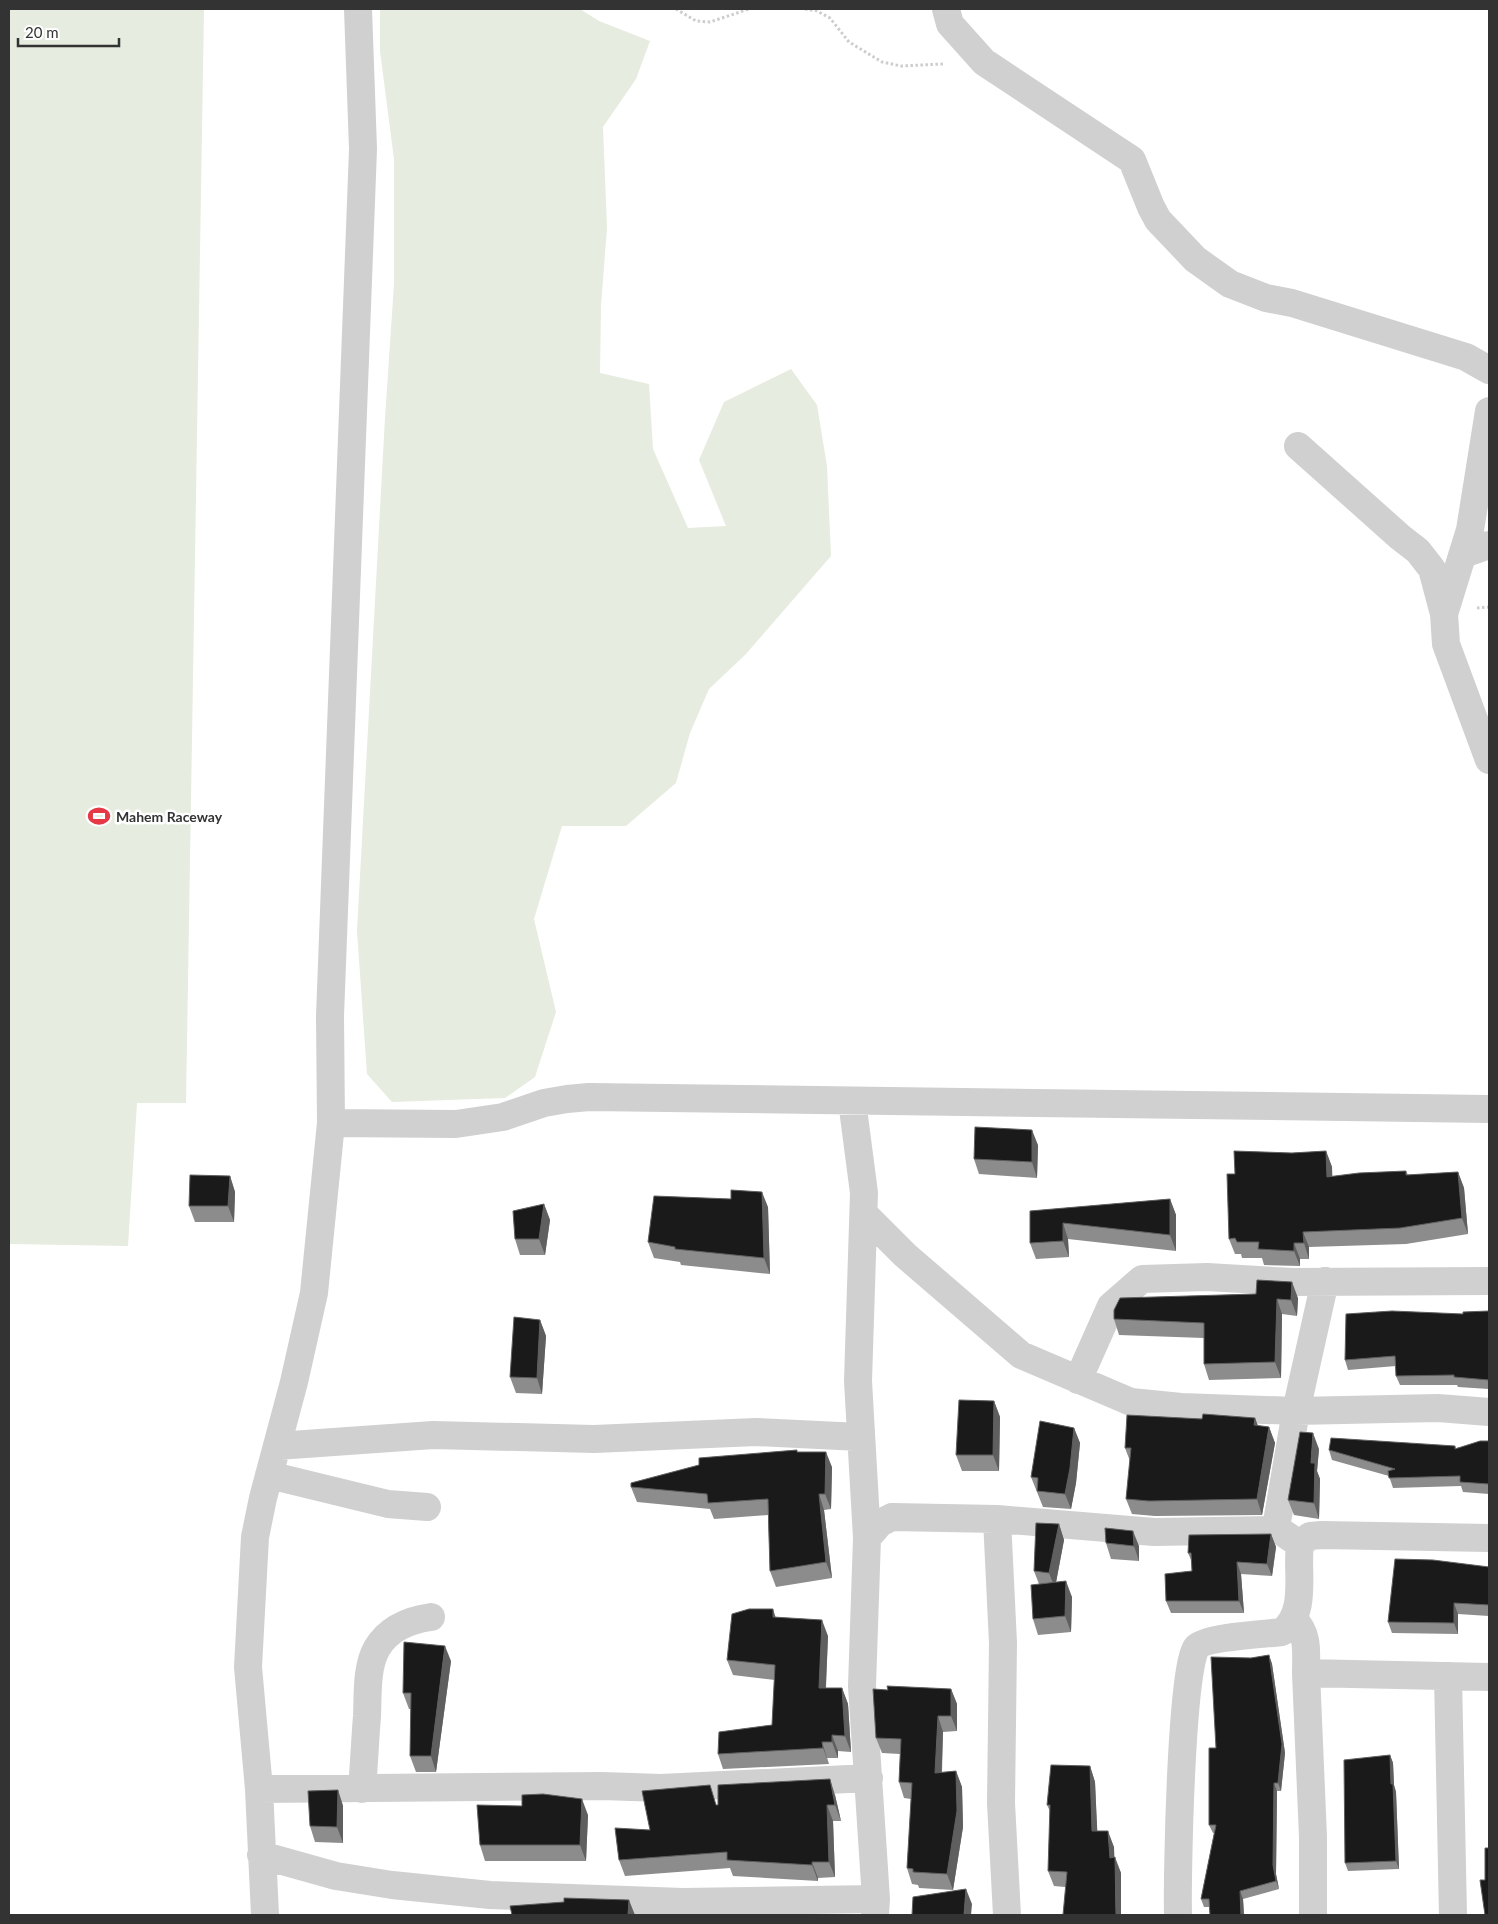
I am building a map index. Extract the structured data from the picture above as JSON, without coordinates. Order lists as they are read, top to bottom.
{
  "places": {
    "sports": ["Mahem Raceway"]
  },
  "scale_bar": "20 m"
}
